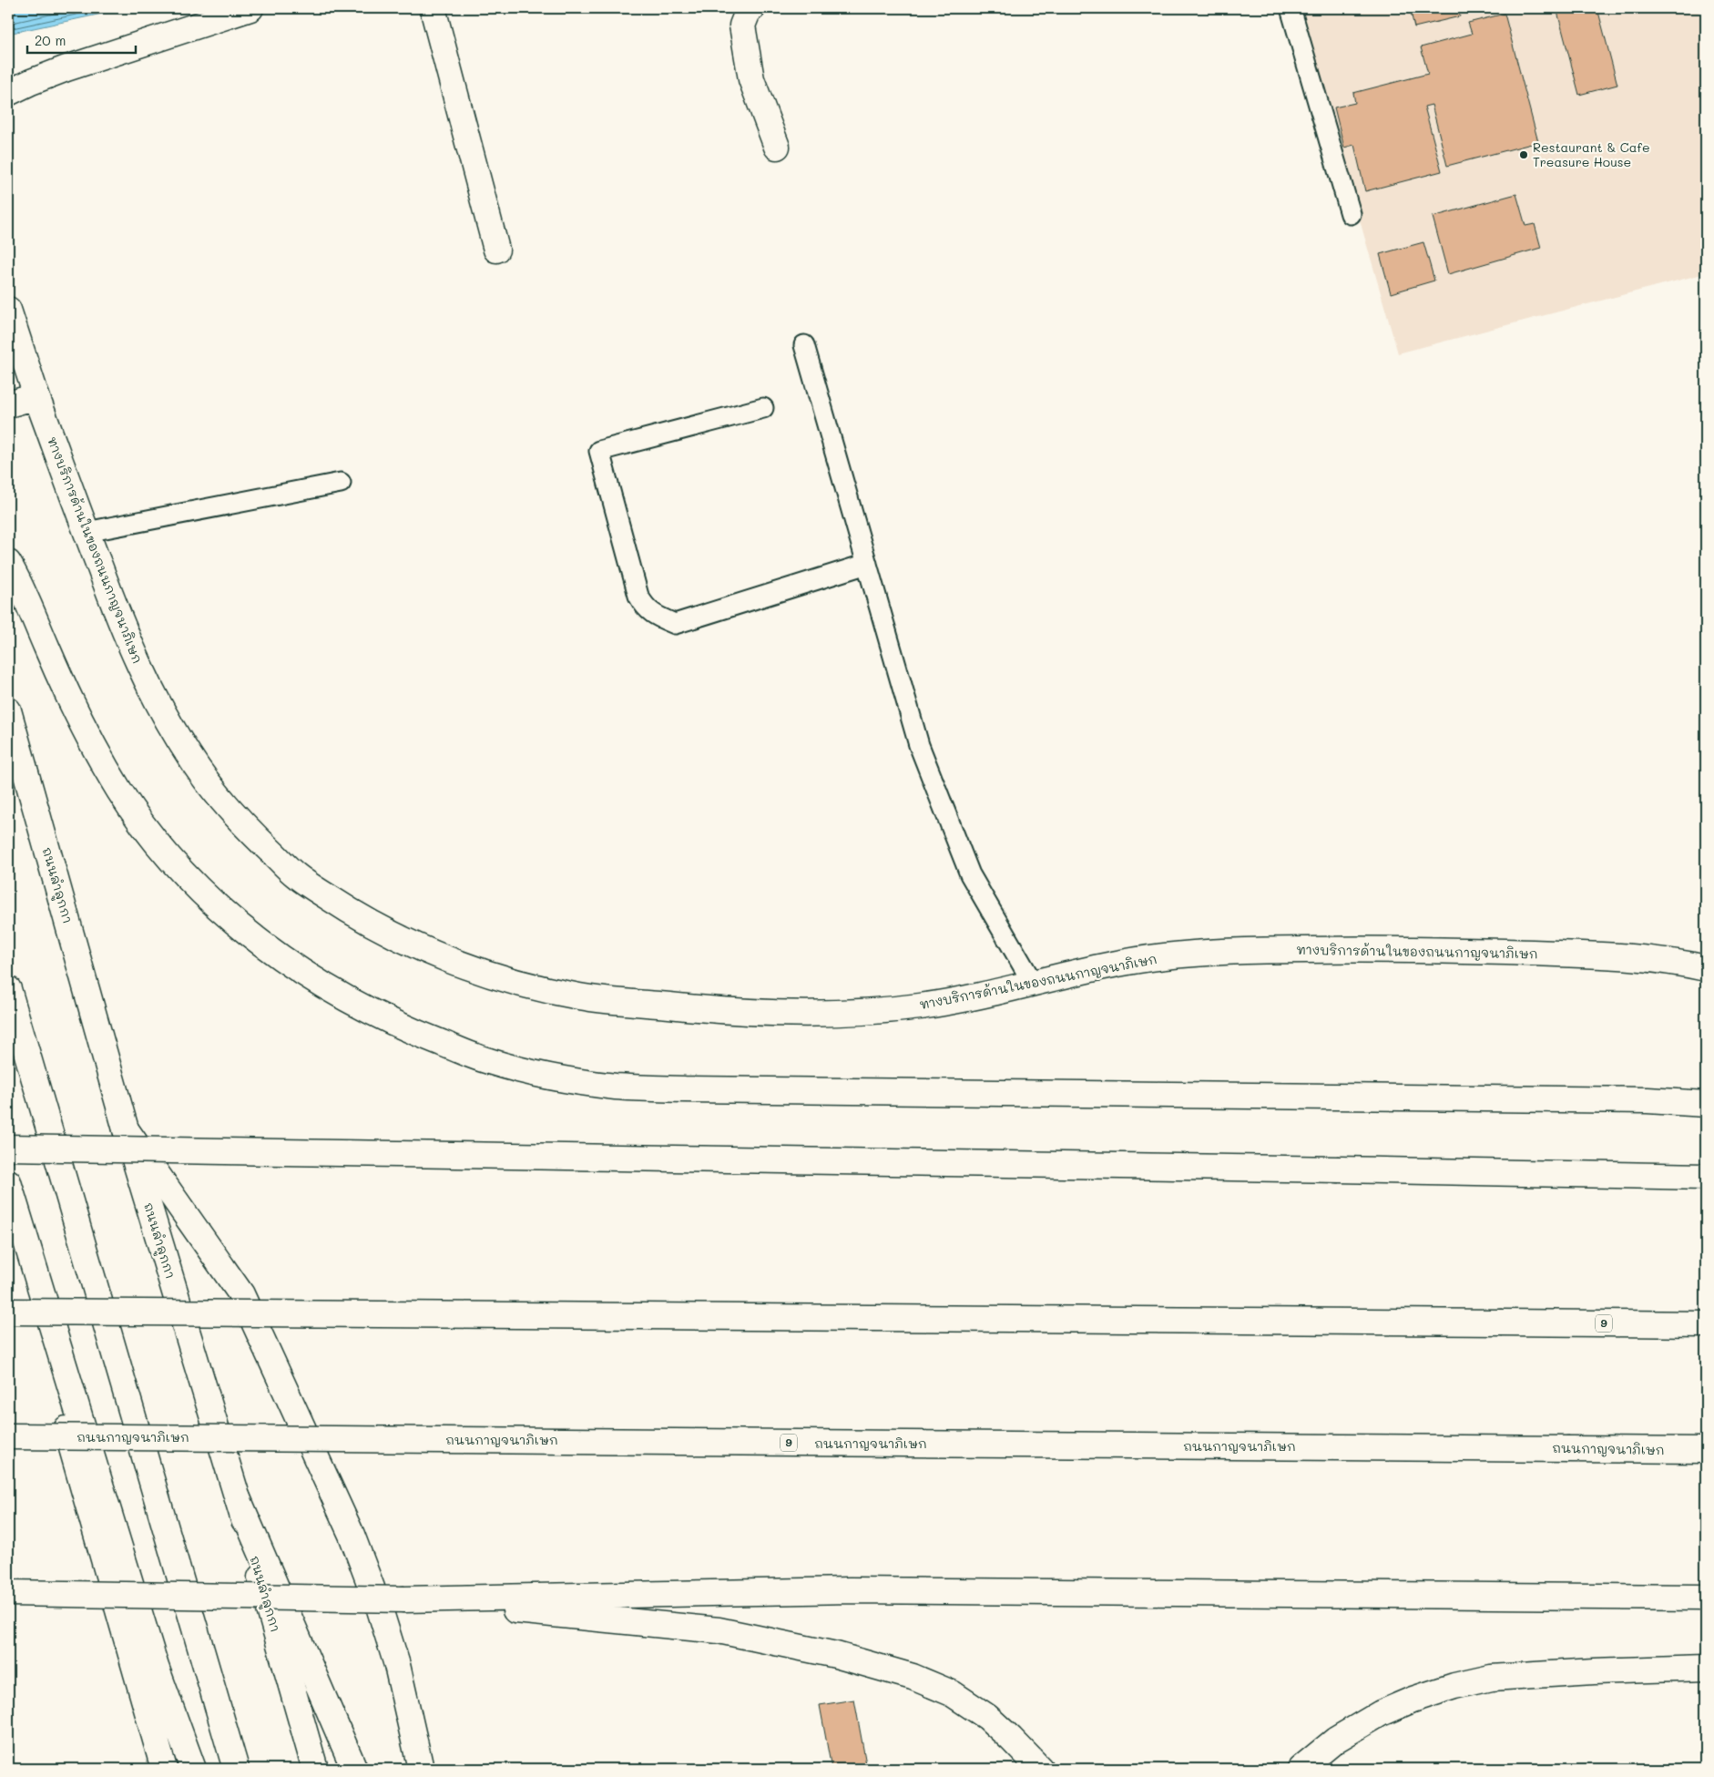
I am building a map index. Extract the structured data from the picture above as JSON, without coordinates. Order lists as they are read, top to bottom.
{
  "streets": {
    "main road": [
      "ทางบริการด้านในของถนนกาญจนาภิเษก",
      "ถนนลำลูกกา",
      "9",
      "ถนนกาญจนาภิเษก"
    ]
  },
  "places": ["Restaurant & Cafe Treasure House"],
  "scale_bar": "20 m"
}
